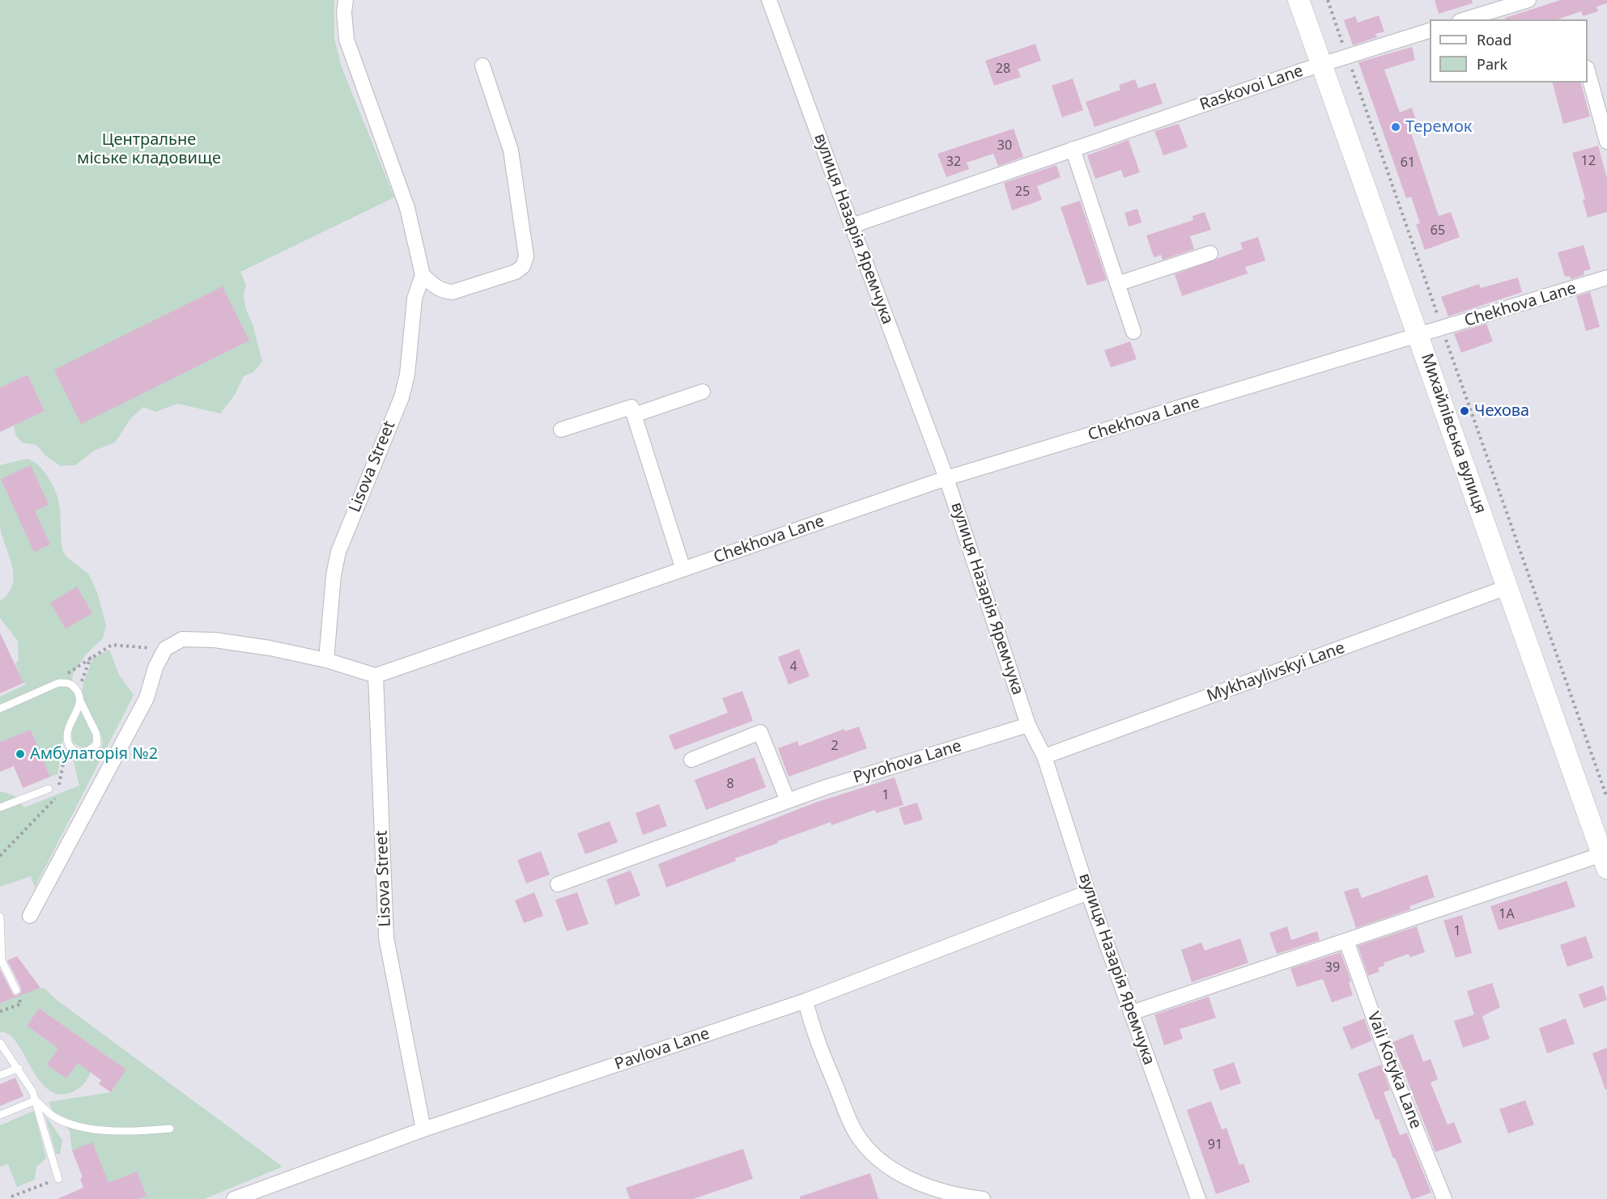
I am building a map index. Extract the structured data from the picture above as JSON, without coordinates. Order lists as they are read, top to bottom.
{
  "streets": {
    "main road": ["Михайлівська вулиця"],
    "street": [
      "Raskovoi Lane",
      "вулиця Назарія Яремчука",
      "Chekhova Lane",
      "Lisova Street",
      "Mykhaylivskyi Lane",
      "Pyrohova Lane",
      "Pavlova Lane",
      "Vali Kotyka Lane"
    ]
  },
  "crossings": [
    ["Raskovoi Lane", "вулиця Назарія Яремчука"],
    ["Raskovoi Lane", "Михайлівська вулиця"],
    ["вулиця Назарія Яремчука", "Chekhova Lane"],
    ["вулиця Назарія Яремчука", "Mykhaylivskyi Lane"],
    ["вулиця Назарія Яремчука", "Pyrohova Lane"],
    ["вулиця Назарія Яремчука", "Pavlova Lane"],
    ["Chekhova Lane", "Михайлівська вулиця"],
    ["Chekhova Lane", "Lisova Street"],
    ["Михайлівська вулиця", "Mykhaylivskyi Lane"],
    ["Lisova Street", "Pavlova Lane"]
  ],
  "parks": ["Центральне міське кладовище"],
  "places": ["Теремок", "Чехова", "Амбулаторія №2"],
  "house_numbers": [
    "28",
    "30",
    "12",
    "32",
    "61",
    "25",
    "65",
    "4",
    "2",
    "8",
    "1",
    "1А",
    "1",
    "39",
    "91"
  ],
  "legend": ["Road", "Park"]
}
